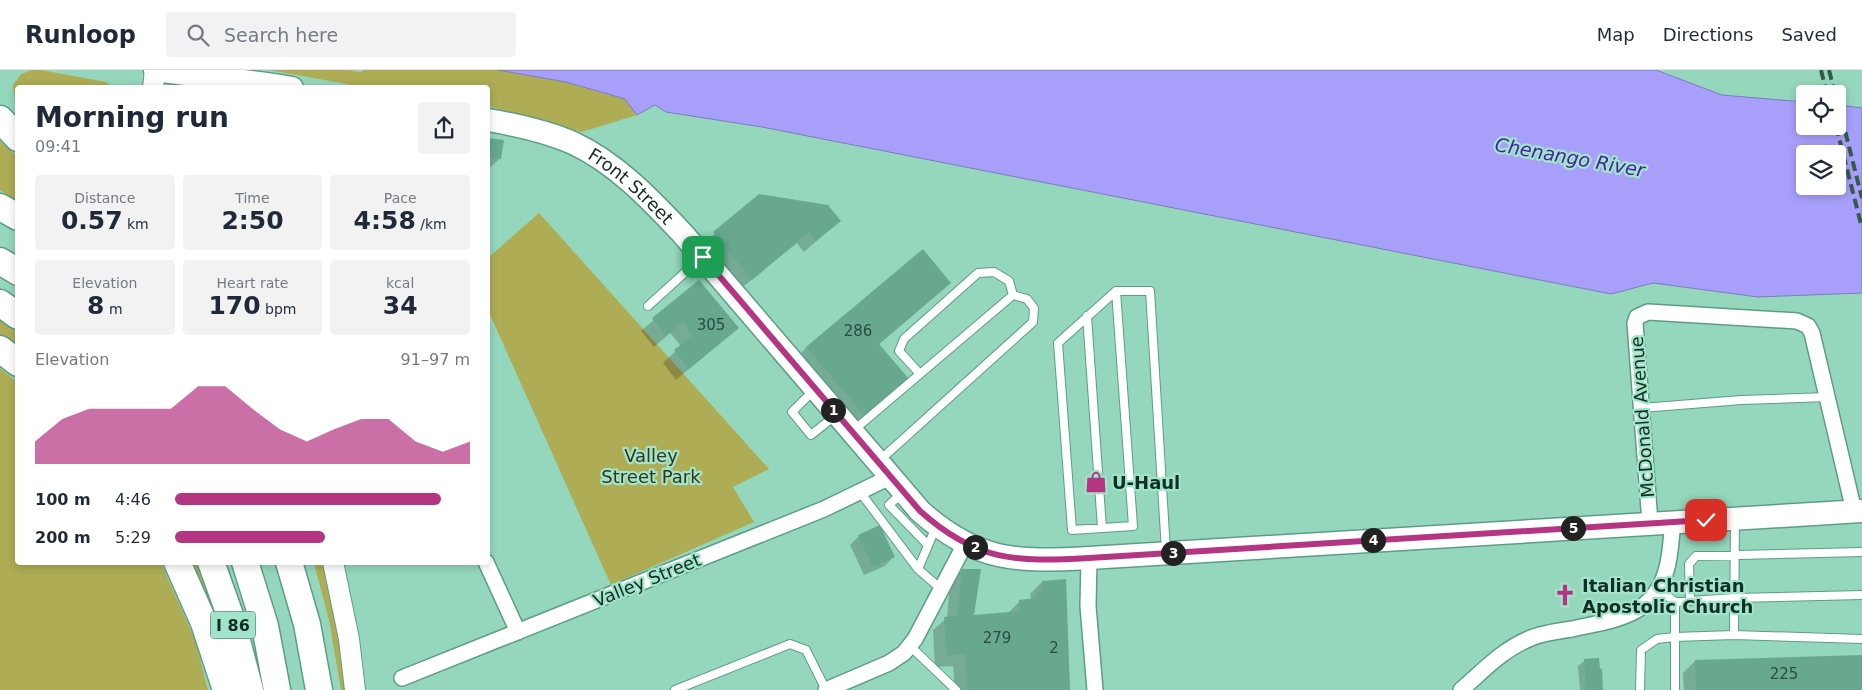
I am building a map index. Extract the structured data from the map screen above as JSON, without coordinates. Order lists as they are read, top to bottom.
{
  "streets": {
    "highway": ["I 86"],
    "main road": ["Front Street"],
    "street": ["McDonald Avenue", "Valley Street"]
  },
  "crossings": [
    ["Front Street", "McDonald Avenue"],
    ["Front Street", "Valley Street"]
  ],
  "water": ["Chenango River"],
  "parks": ["Valley Street Park"],
  "places": {
    "shop": ["U-Haul"],
    "church": ["Italian Christian Apostolic Church"]
  },
  "house_numbers": [
    "305",
    "286",
    "279",
    "2",
    "225"
  ],
  "page": {
    "header": "Runloop",
    "search": "Search here",
    "nav": ["Map", "Directions", "Saved"],
    "heading": ["Morning run", "09:41"],
    "stats": [
      ["Distance", "0.57 km"],
      ["Time", "2:50"],
      ["Pace", "4:58 /km"],
      ["Elevation", "8 m"],
      ["Heart rate", "170 bpm"],
      ["kcal", "34"]
    ],
    "chart": ["Elevation", "91–97 m"],
    "pins": [
      "1",
      "5",
      "4",
      "2",
      "3"
    ],
    "list": [
      {
        "name": "100 m",
        "note": "4:46"
      },
      {
        "name": "200 m",
        "note": "5:29"
      }
    ]
  }
}
